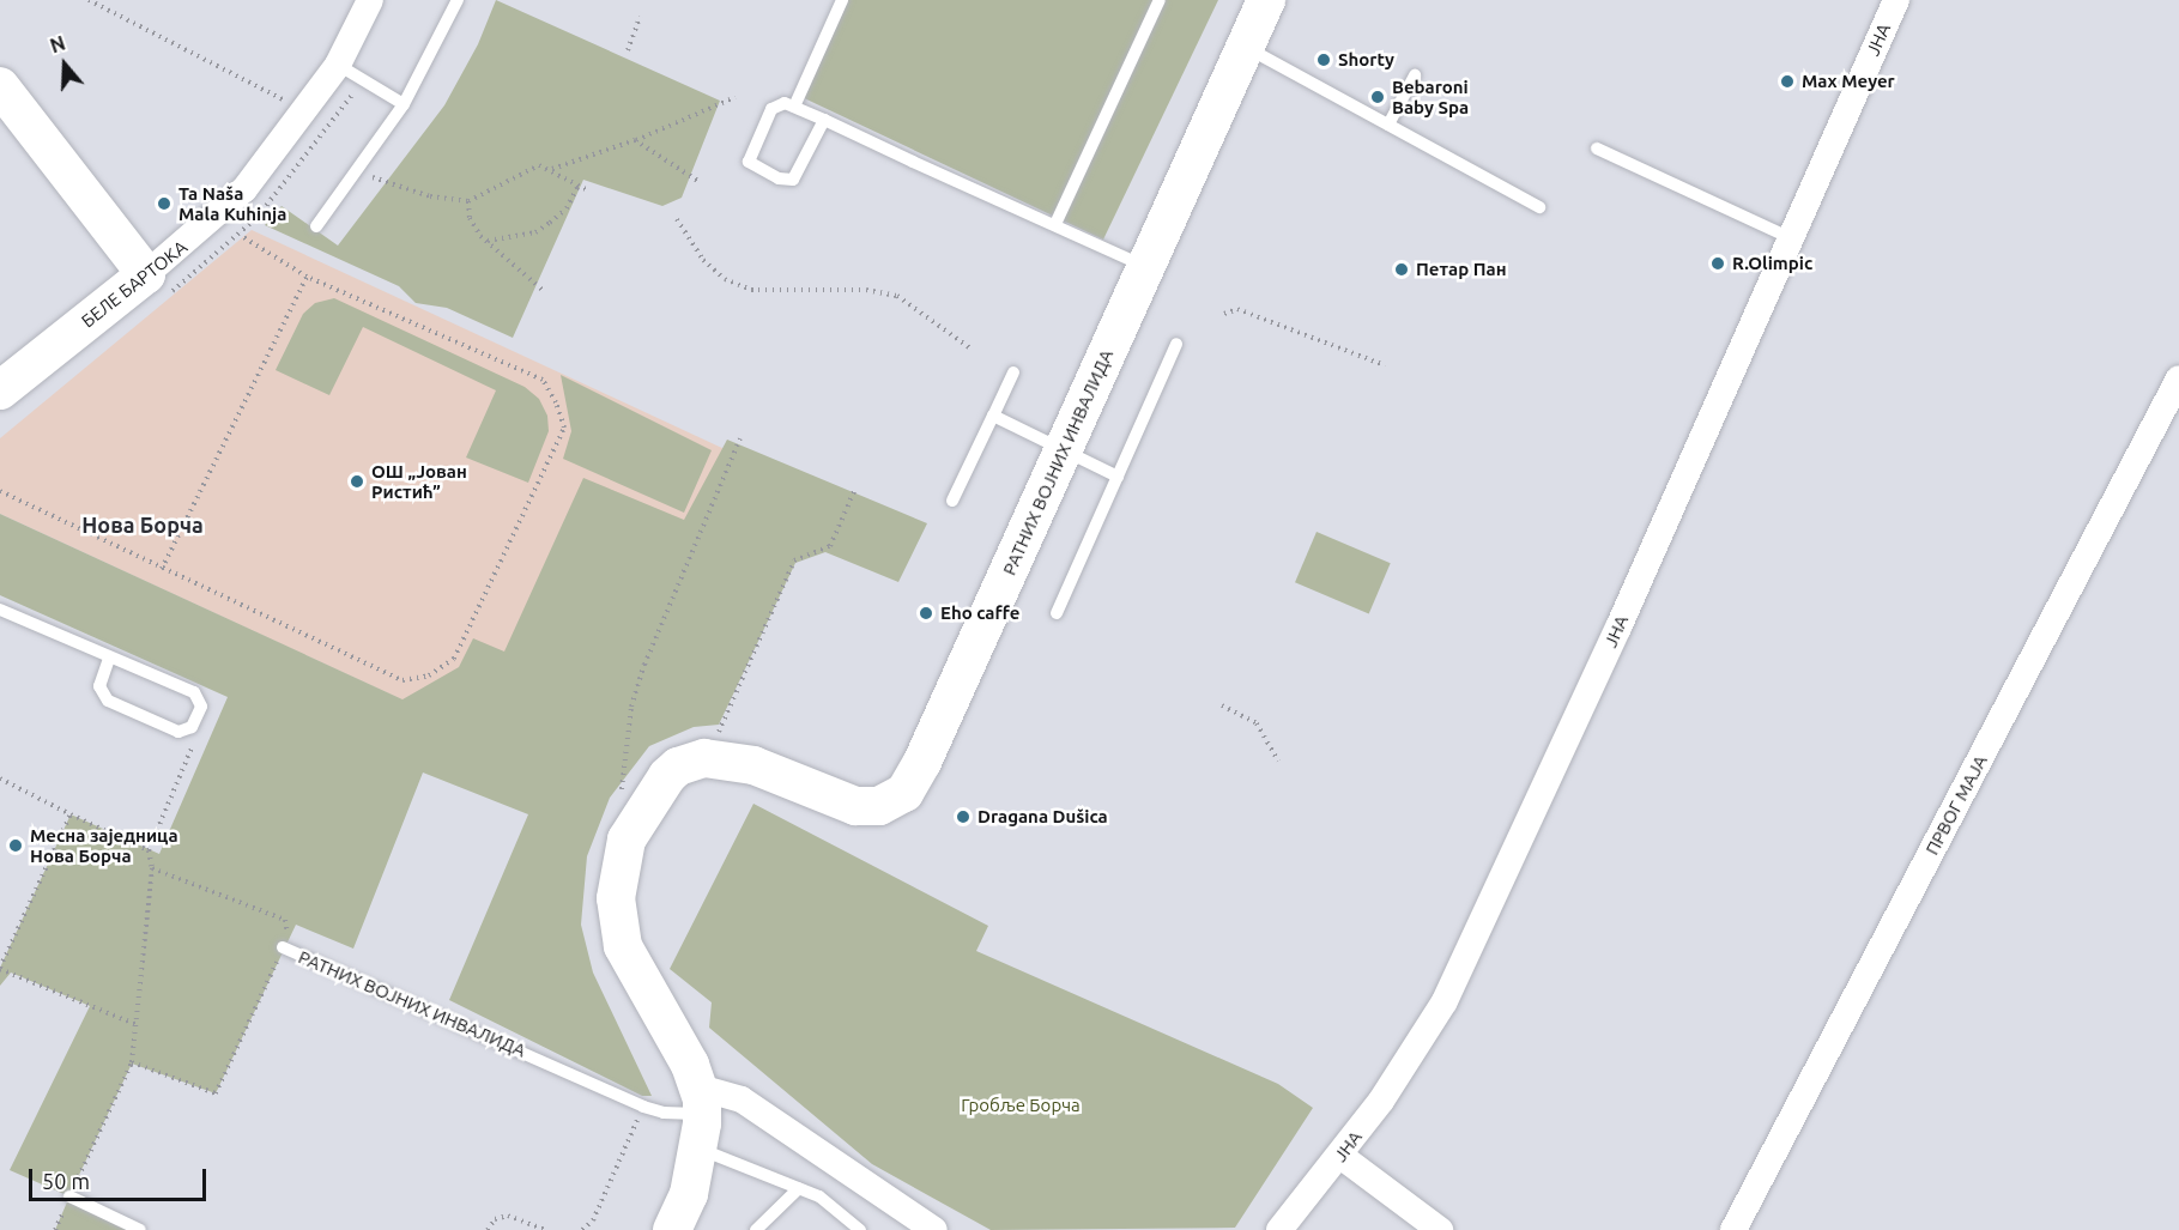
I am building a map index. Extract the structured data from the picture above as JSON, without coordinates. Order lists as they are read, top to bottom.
{
  "streets": {
    "street": [
      "ЈНА",
      "БЕЛЕ БАРТОКА",
      "РАТНИХ ВОЈНИХ ИНВАЛИДА",
      "ПРВОГ МАЈА"
    ]
  },
  "districts": ["Нова Борча"],
  "parks": ["Гробље Борча"],
  "places": [
    "Shorty",
    "Max Meyer",
    "Bebaroni Baby Spa",
    "Ta Naša Mala Kuhinja",
    "R.Olimpic",
    "Петар Пан",
    "ОШ „Јован Ристић”",
    "Eho caffe",
    "Dragana Dušica",
    "Месна заједница Нова Борча"
  ],
  "scale_bar": "50 m",
  "north": "top"
}
